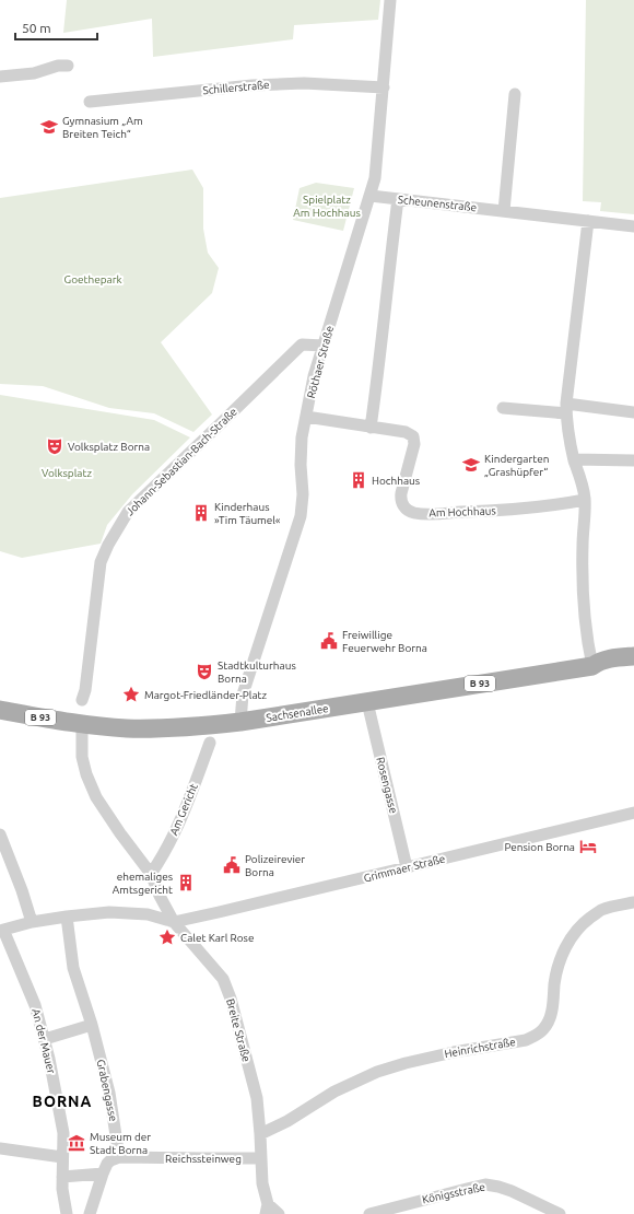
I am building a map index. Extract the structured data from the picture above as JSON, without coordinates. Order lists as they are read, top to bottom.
{
  "streets": {
    "main road": ["B 93", "Sachsenallee"],
    "street": [
      "Schillerstraße",
      "Scheunenstraße",
      "Röthaer Straße",
      "Johann-Sebastian-Bach-Straße",
      "Am Hochhaus",
      "Rosengasse",
      "Am Gericht",
      "Grimmaer Straße",
      "Breite Straße",
      "An der Mauer",
      "Heinrichstraße",
      "Grabengasse",
      "Reichssteinweg",
      "Königsstraße"
    ]
  },
  "crossings": [
    ["Schillerstraße", "Röthaer Straße"],
    ["Scheunenstraße", "Röthaer Straße"],
    ["Röthaer Straße", "Johann-Sebastian-Bach-Straße"],
    ["Röthaer Straße", "Am Hochhaus"],
    ["Röthaer Straße", "Sachsenallee"],
    ["Sachsenallee", "Rosengasse"],
    ["Rosengasse", "Grimmaer Straße"],
    ["Grimmaer Straße", "Breite Straße"],
    ["Breite Straße", "Heinrichstraße"],
    ["Breite Straße", "Reichssteinweg"],
    ["Grabengasse", "Reichssteinweg"]
  ],
  "districts": ["BORNA"],
  "parks": ["Spielplatz Am Hochhaus", "Goethepark", "Volksplatz"],
  "places": {
    "school or university": ["Gymnasium „Am Breiten Teich“", "Kindergarten „Grashüpfer“"],
    "theatre": ["Volksplatz Borna", "Stadtkulturhaus Borna"],
    "building": ["Hochhaus", "Kinderhaus »Tim Täumel«", "ehemaliges Amtsgericht"],
    "public building": ["Freiwillige Feuerwehr Borna", "Polizeirevier Borna"],
    "place": ["Margot-Friedländer-Platz", "Calet Karl Rose"],
    "hotel": ["Pension Borna"],
    "museum": ["Museum der Stadt Borna"]
  },
  "scale_bar": "50 m"
}
